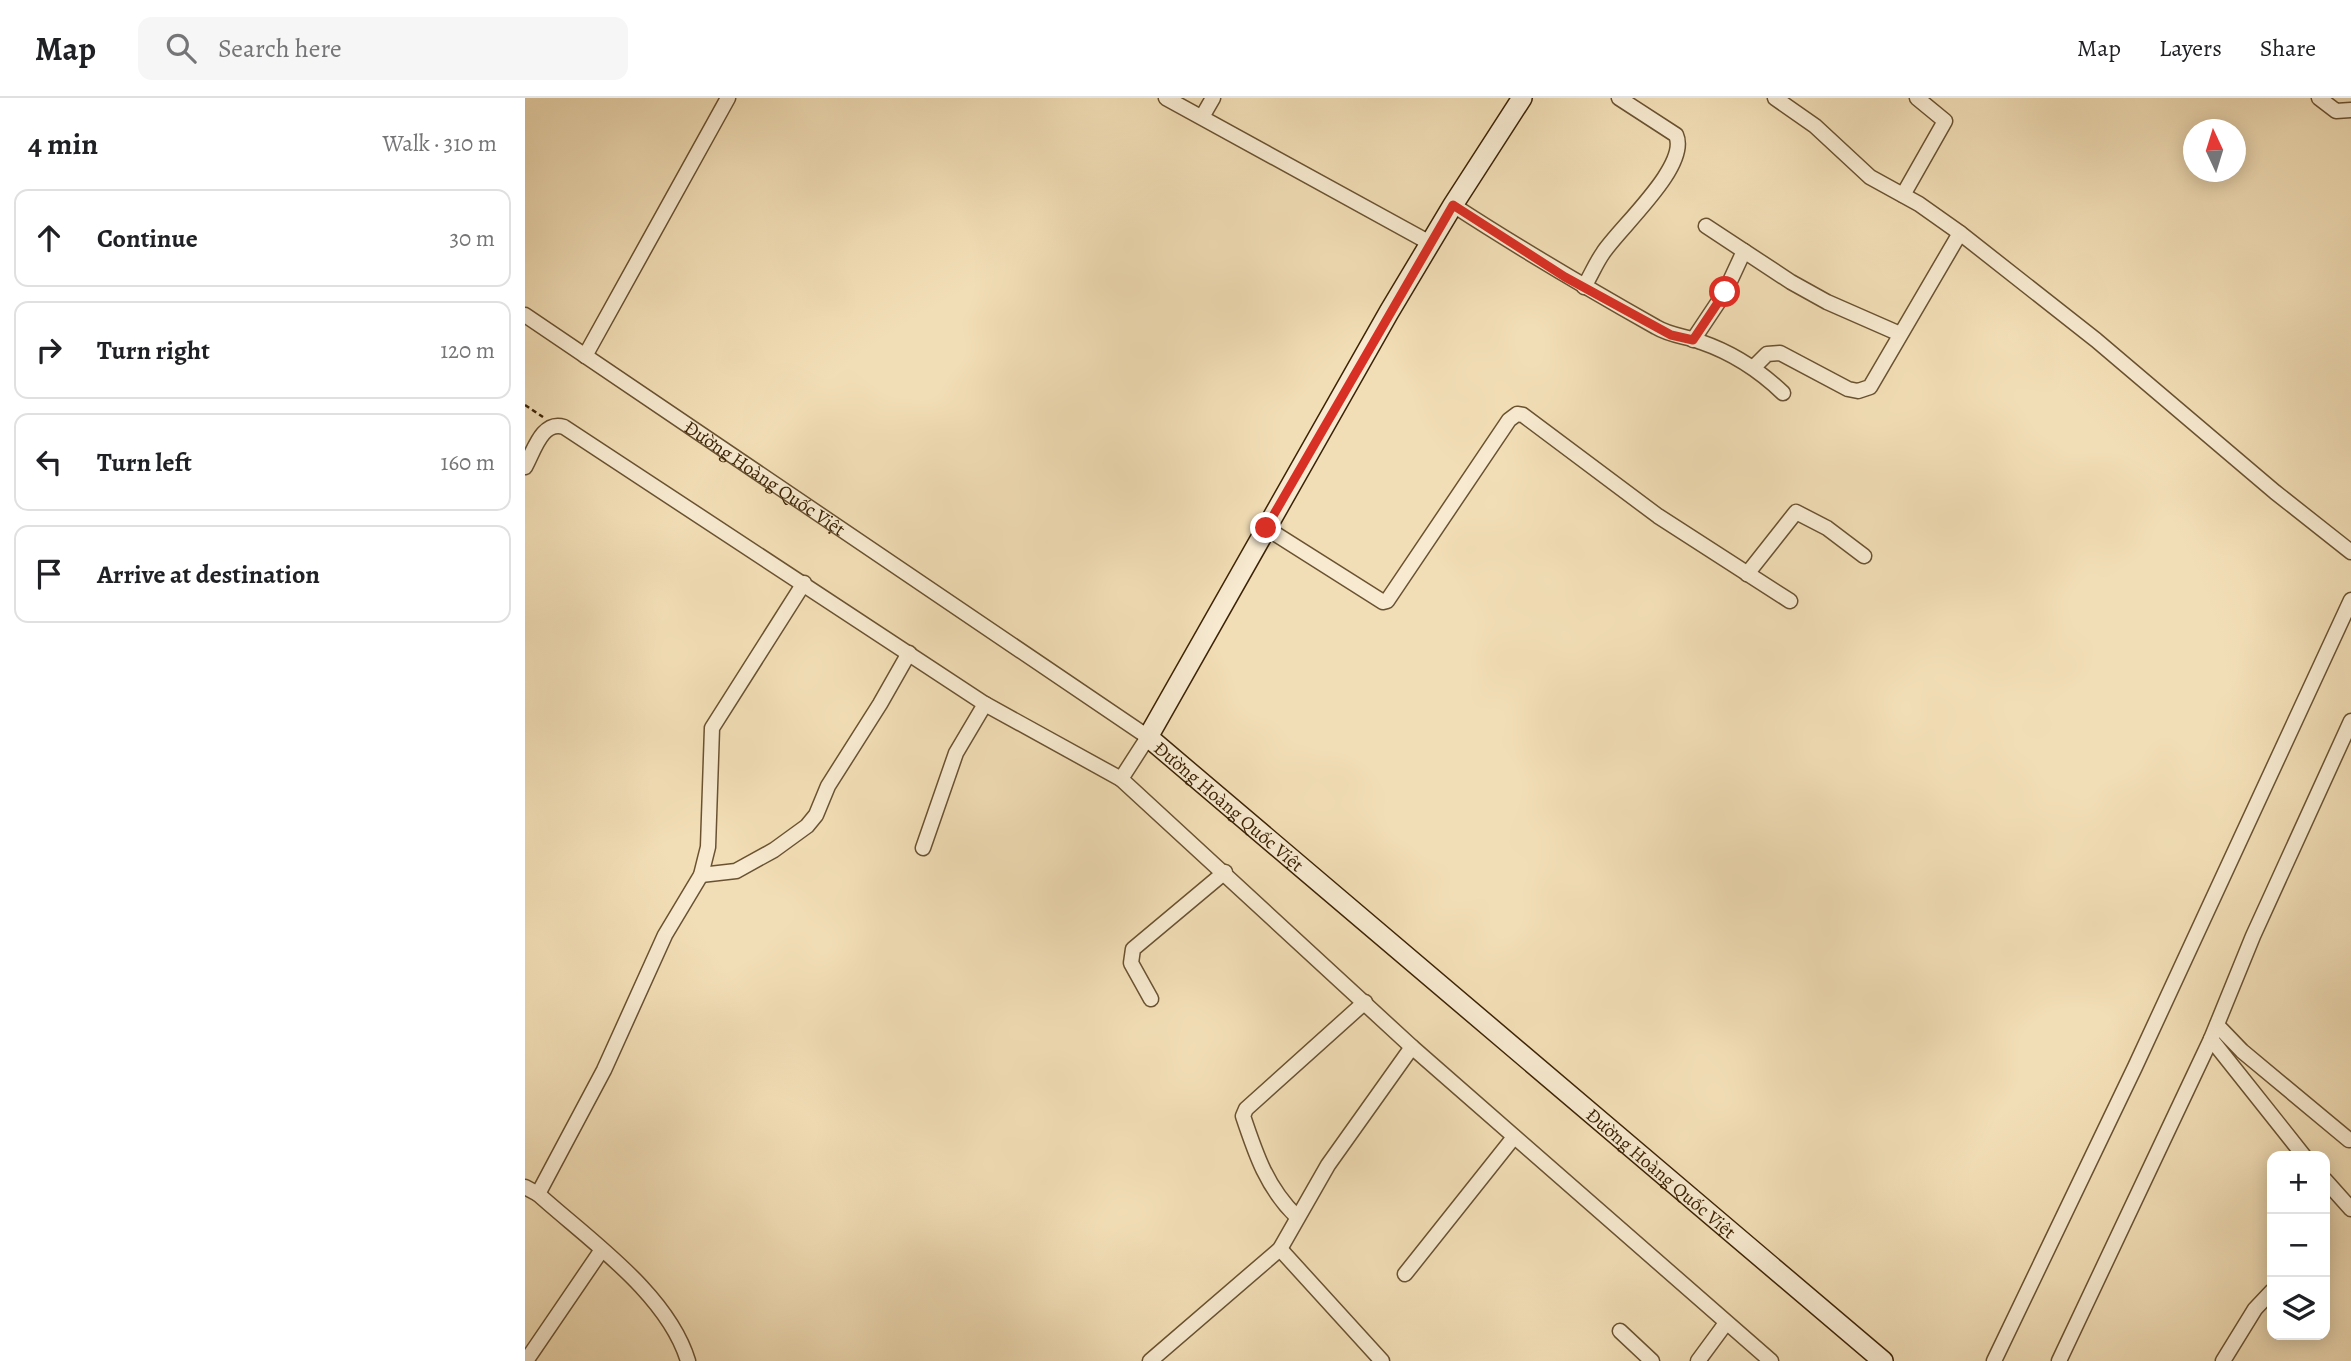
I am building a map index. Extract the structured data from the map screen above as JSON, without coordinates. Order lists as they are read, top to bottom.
{
  "streets": {
    "street": ["Đường Hoàng Quốc Việt"]
  },
  "north": "top",
  "page": {
    "header": "Map",
    "search": "Search here",
    "nav": ["Map", "Layers", "Share"],
    "heading": ["4 min", "Walk · 310 m"],
    "list": [
      ["Continue", "30 m"],
      ["Turn right", "120 m"],
      ["Turn left", "160 m"],
      "Arrive at destination"
    ],
    "map_buttons": ["+", "−"]
  }
}
